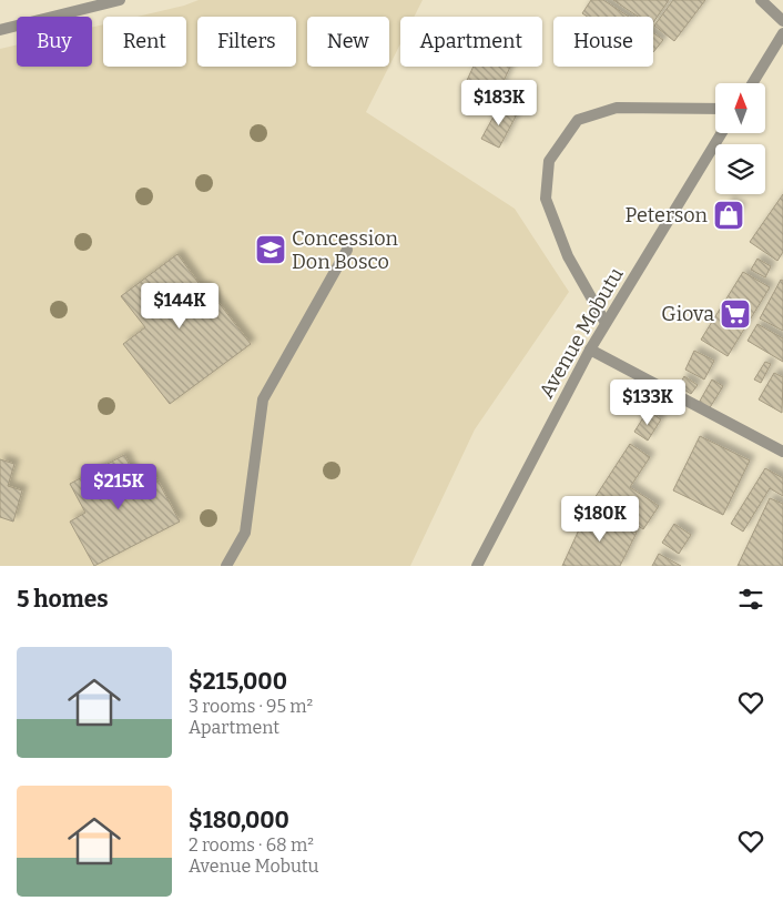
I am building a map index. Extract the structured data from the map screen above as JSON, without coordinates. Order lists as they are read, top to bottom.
{
  "streets": {
    "street": ["Avenue Mobutu"]
  },
  "places": {
    "shop": ["Peterson"],
    "school or university": ["Concession Don Bosco"],
    "supermarket": ["Giova"]
  },
  "north": "top",
  "page": {
    "chip": [
      "Buy",
      "Rent",
      "Filters",
      "New",
      "Apartment",
      "House"
    ],
    "price": [
      "$183K",
      "$144K",
      "$133K",
      "$215K",
      "$180K"
    ],
    "heading": "5 homes",
    "list": [
      {
        "name": "$215,000",
        "note": "3 rooms · 95 m² · Apartment"
      },
      {
        "name": "$180,000",
        "note": "2 rooms · 68 m² · Avenue Mobutu"
      }
    ]
  }
}
